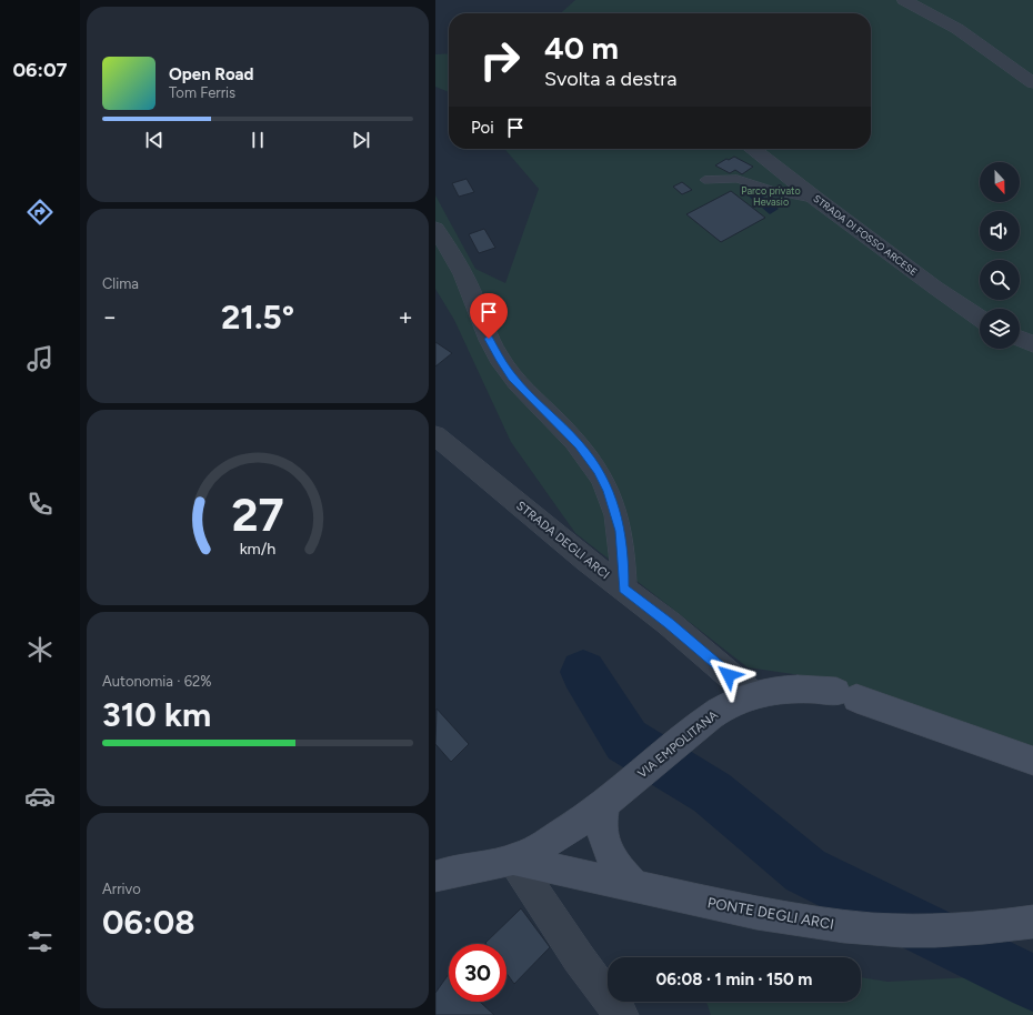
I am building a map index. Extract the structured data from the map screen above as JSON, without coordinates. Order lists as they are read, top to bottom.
{
  "streets": {
    "main road": ["VIA EMPOLITANA", "PONTE DEGLI ARCI"],
    "street": ["STRADA DI FOSSO ARCESE", "STRADA DEGLI ARCI"]
  },
  "crossings": [
    ["STRADA DEGLI ARCI", "VIA EMPOLITANA"],
    ["VIA EMPOLITANA", "PONTE DEGLI ARCI"]
  ],
  "parks": ["Parco privato Hevasio"],
  "north": "bottom",
  "page": {
    "tabs": "06:07",
    "turn": ["40 m", "Svolta a destra"],
    "song": ["Open Road", "Tom Ferris"],
    "then": "Poi",
    "tile": [
      "Clima",
      ["Autonomia · 62%", "310 km"],
      ["Arrivo", "06:08"]
    ],
    "heat": ["−", "21.5°", "+"],
    "limit": "30",
    "trip": "06:08 · 1 min · 150 m",
    "gauge": ["27", "km/h"]
  }
}
